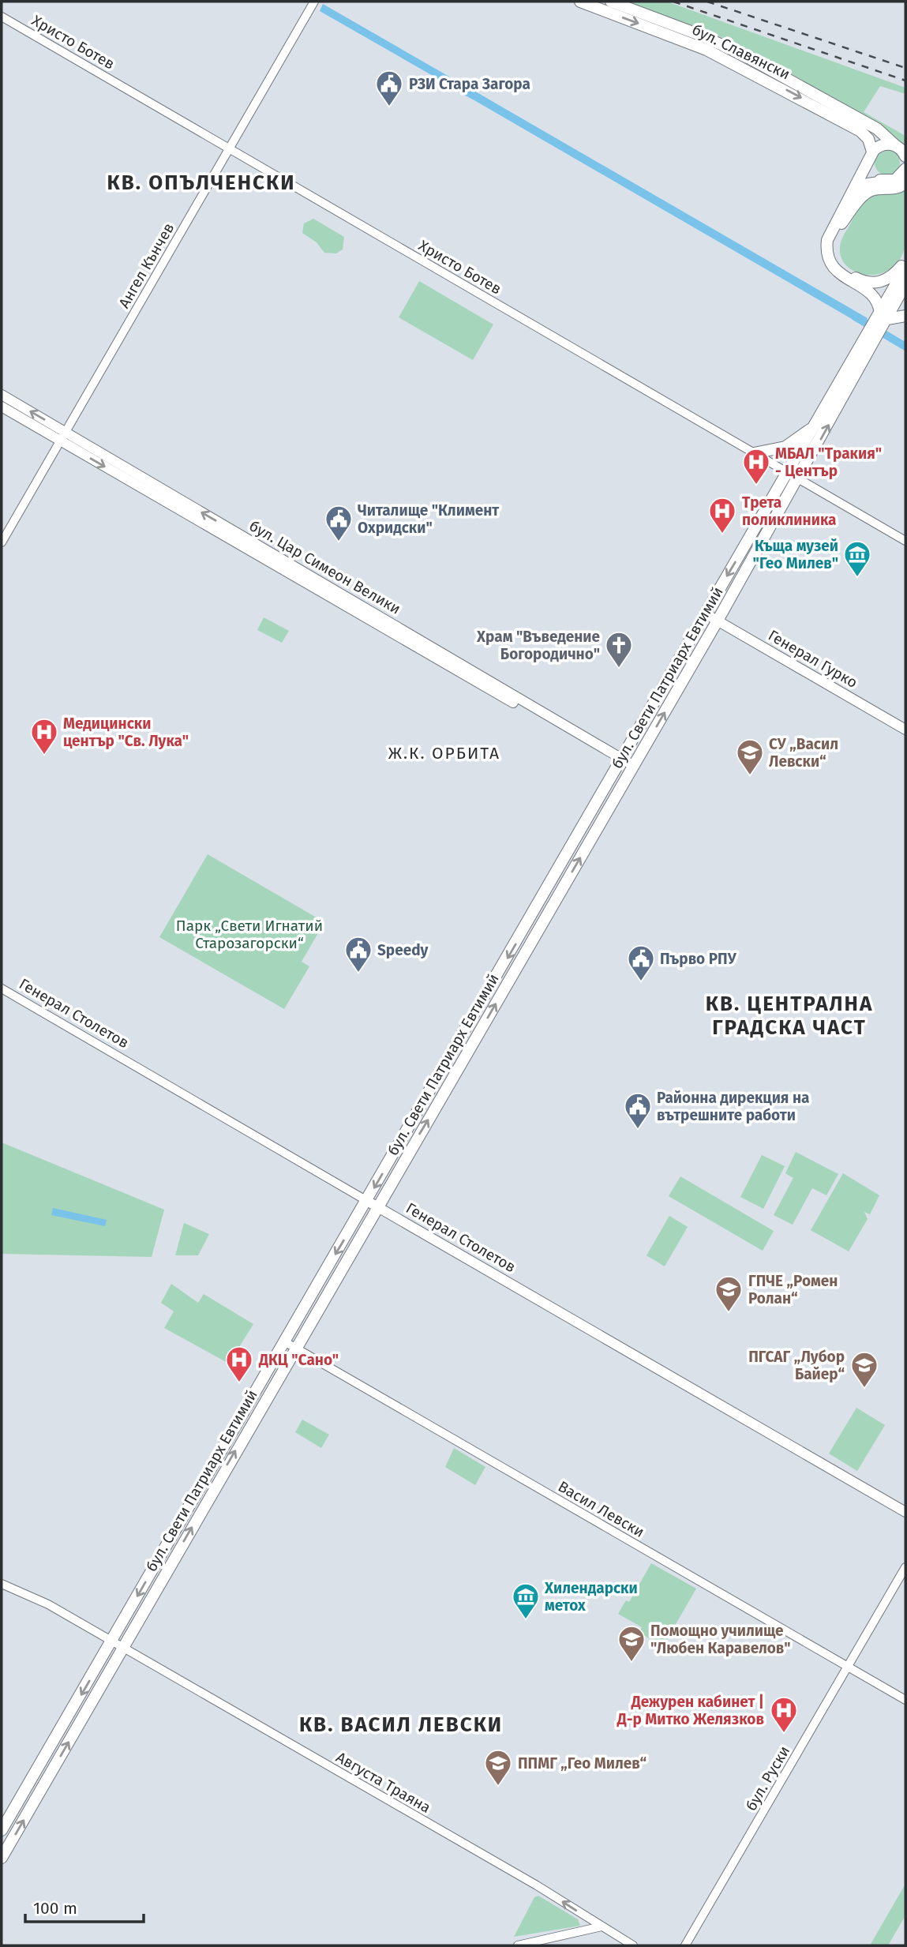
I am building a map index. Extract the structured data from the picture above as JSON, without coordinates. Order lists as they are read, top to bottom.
{
  "streets": {
    "main road": [
      "бул. Славянски",
      "бул. Цар Симеон Велики",
      "Генерал Гурко",
      "бул. Свети Патриарх Евтимий",
      "Генерал Столетов"
    ],
    "street": [
      "Христо Ботев",
      "Ангел Кънчев",
      "Васил Левски",
      "бул. Руски",
      "Августа Траяна"
    ]
  },
  "crossings": [
    ["Христо Ботев", "Ангел Кънчев"],
    ["Христо Ботев", "бул. Свети Патриарх Евтимий"],
    ["Ангел Кънчев", "бул. Цар Симеон Велики"],
    ["бул. Цар Симеон Велики", "бул. Свети Патриарх Евтимий"],
    ["Генерал Гурко", "бул. Свети Патриарх Евтимий"],
    ["бул. Свети Патриарх Евтимий", "Генерал Столетов"],
    ["бул. Свети Патриарх Евтимий", "Васил Левски"],
    ["бул. Свети Патриарх Евтимий", "Августа Траяна"],
    ["Васил Левски", "бул. Руски"]
  ],
  "one_way": ["Августа Траяна"],
  "districts": [
    "КВ. ОПЪЛЧЕНСКИ",
    "Ж.К. ОРБИТА",
    "КВ. ЦЕНТРАЛНА ГРАДСКА ЧАСТ",
    "КВ. ВАСИЛ ЛЕВСКИ"
  ],
  "parks": ["Парк „Свети Игнатий Старозагорски“"],
  "places": {
    "public building": [
      "РЗИ Стара Загора",
      "Читалище \"Климент Охридски\"",
      "Speedy",
      "Първо РПУ",
      "Районна дирекция на вътрешните работи"
    ],
    "hospital": [
      "МБАЛ \"Тракия\" - Център",
      "Трета поликлиника",
      "Медицински център \"Св. Лука\"",
      "ДКЦ \"Сано\"",
      "Дежурен кабинет | Д-р Митко Желязков"
    ],
    "museum": ["Къща музей \"Гео Милев\"", "Хилендарски метох"],
    "church": ["Храм \"Въведение Богородично\""],
    "school or university": [
      "СУ „Васил Левски“",
      "ГПЧЕ „Ромен Ролан“",
      "ПГСАГ „Лубор Байер“",
      "Помощно училище \"Любен Каравелов\"",
      "ППМГ „Гео Милев“"
    ]
  },
  "scale_bar": "100 m"
}
